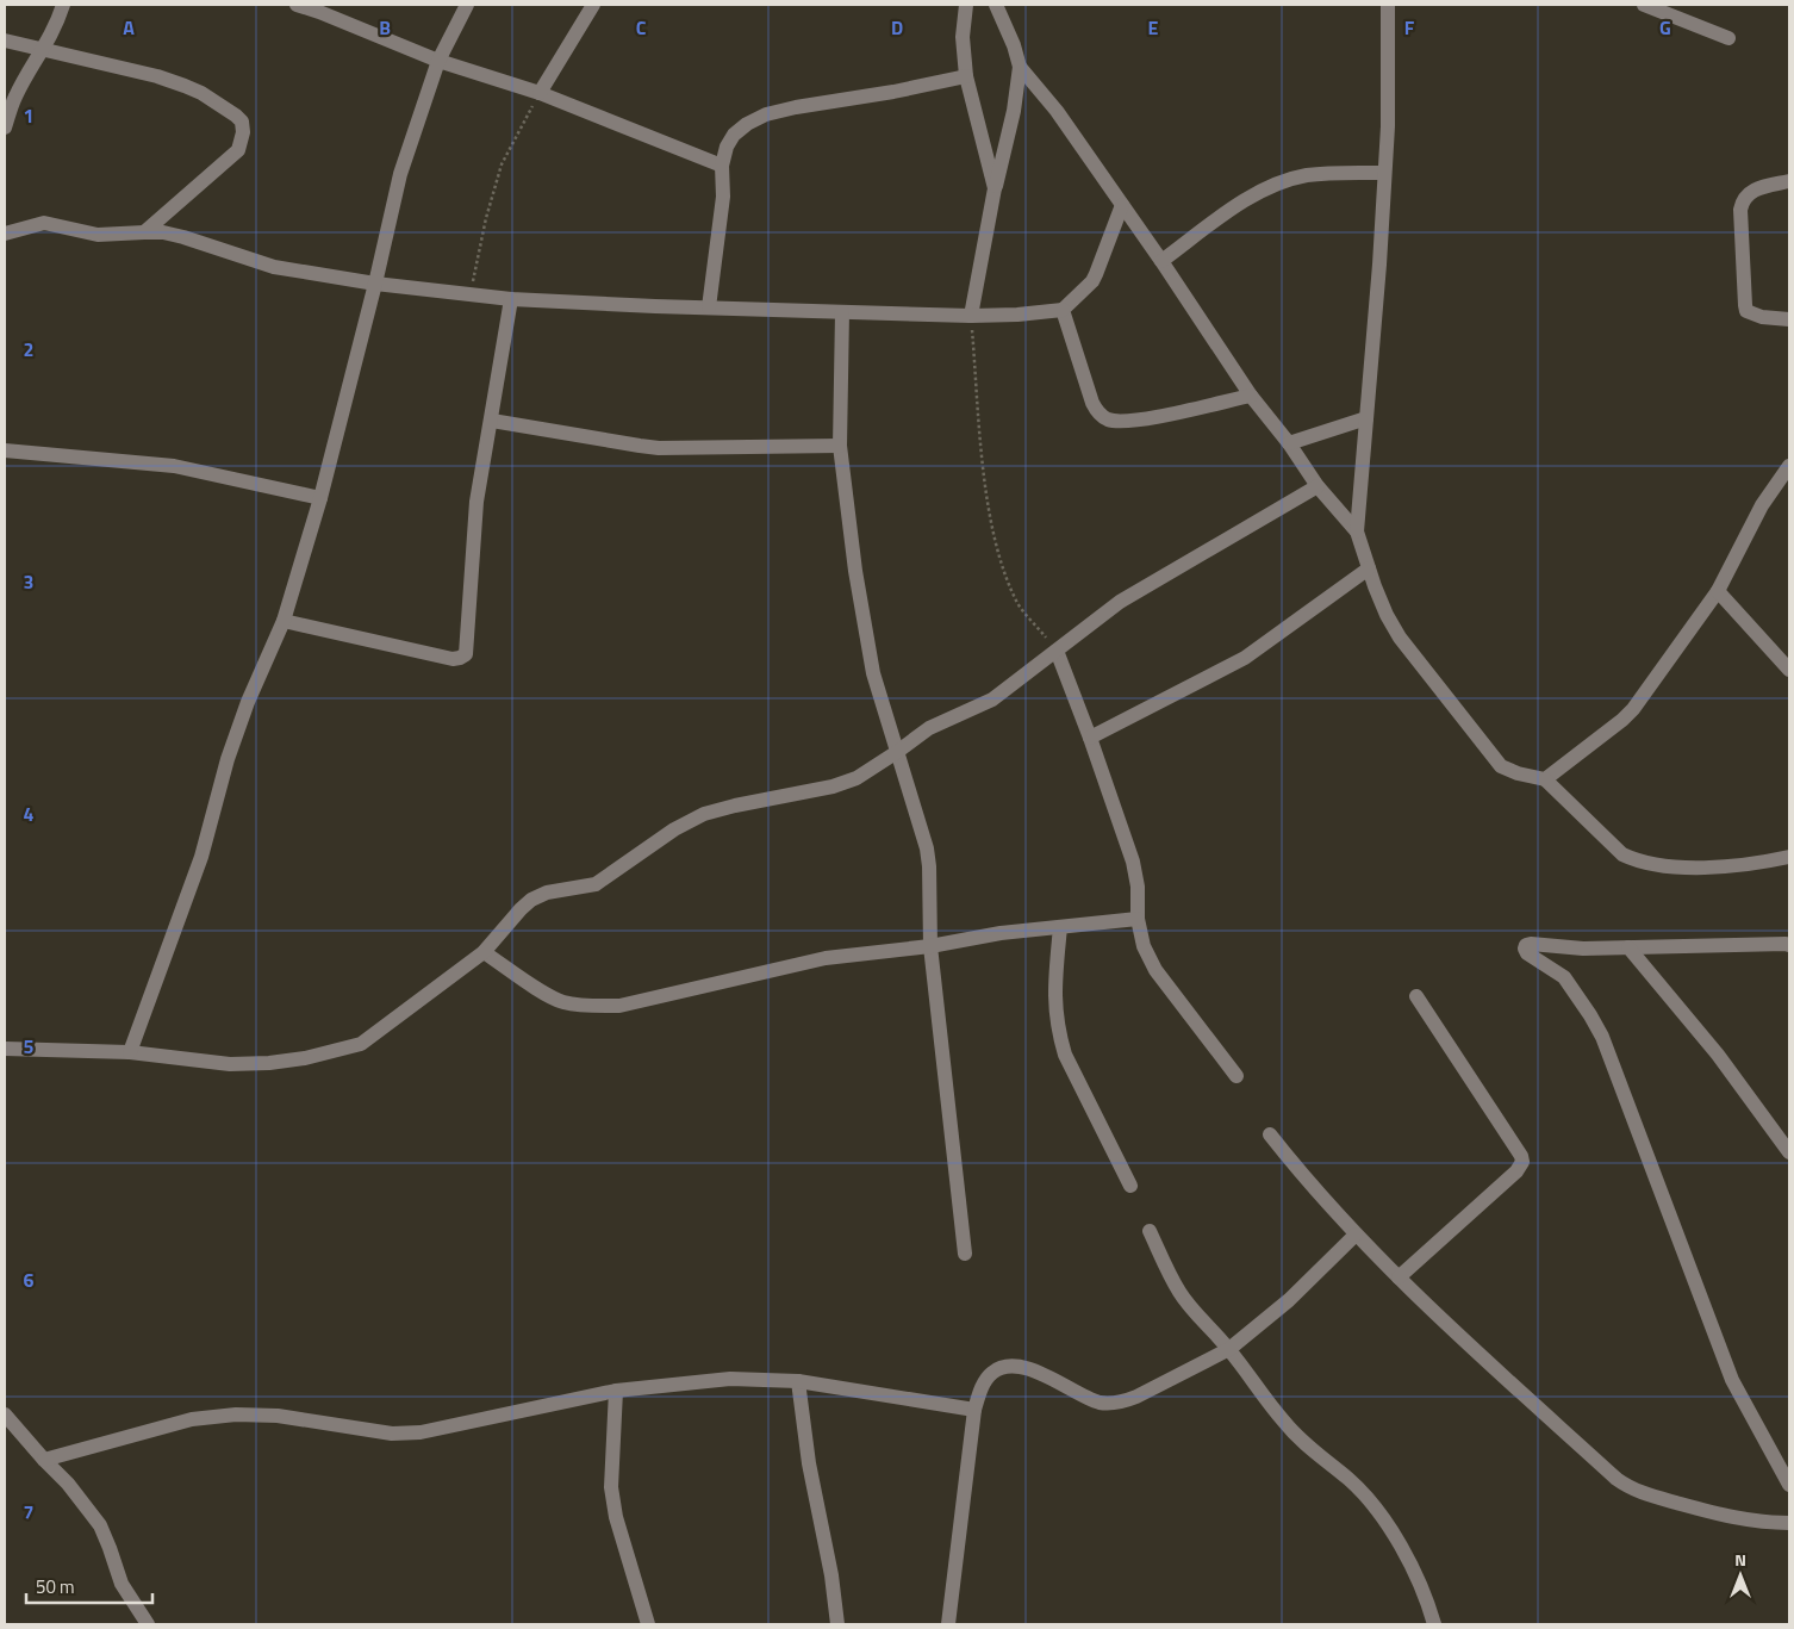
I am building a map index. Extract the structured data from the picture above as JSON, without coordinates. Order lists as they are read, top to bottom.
{
  "scale_bar": "50 m",
  "north": "top",
  "grid": {
    "columns": [
      "A",
      "B",
      "C",
      "D",
      "E",
      "F",
      "G"
    ],
    "rows": [
      "1",
      "2",
      "3",
      "4",
      "5",
      "6",
      "7"
    ]
  }
}
